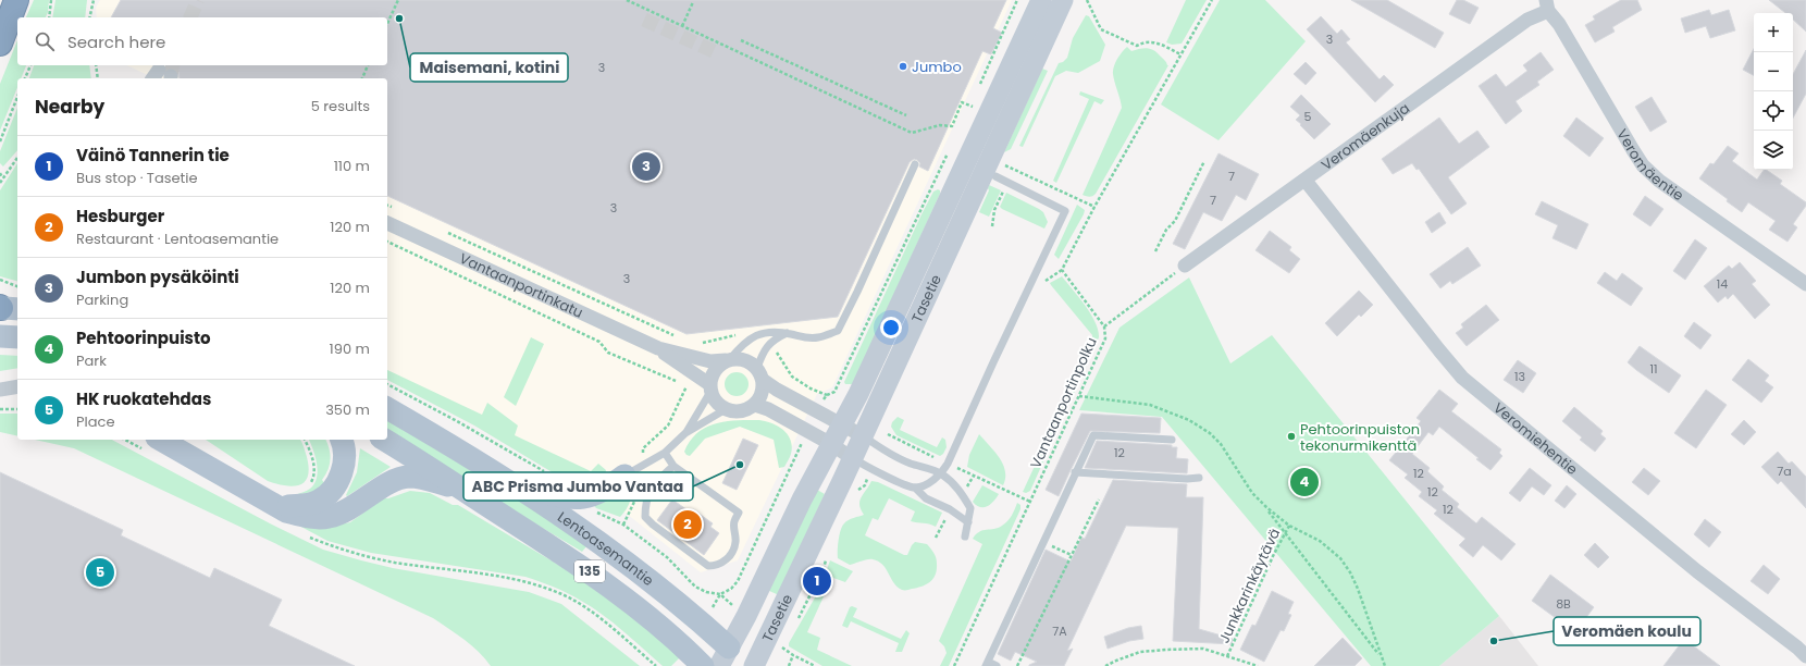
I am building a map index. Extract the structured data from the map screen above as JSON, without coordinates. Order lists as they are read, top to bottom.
{
  "streets": {
    "main road": ["Tasetie", "Lentoasemantie", "135"],
    "street": [
      "Veromäenkuja",
      "Veromäentie",
      "Vantaanportinkatu",
      "Veromiehentie"
    ],
    "path": ["Vantaanportinpolku", "Junkkarinkäytävä"]
  },
  "crossings": [
    ["Veromäenkuja", "Veromäentie"],
    ["Veromäenkuja", "Veromiehentie"],
    ["Vantaanportinkatu", "Tasetie"],
    ["Tasetie", "Lentoasemantie"]
  ],
  "places": [
    "Maisemani, kotini",
    "Jumbo",
    "Pehtoorinpuiston tekonurmikenttä",
    "ABC Prisma Jumbo Vantaa",
    "Veromäen koulu"
  ],
  "house_numbers": [
    "3",
    "3",
    "5",
    "7",
    "7",
    "3",
    "3",
    "14",
    "11",
    "13",
    "12",
    "7a",
    "12",
    "12",
    "12",
    "8B",
    "7A"
  ],
  "page": {
    "map_buttons": ["+", "−"],
    "search": "Search here",
    "heading": ["Nearby", "5 results"],
    "list": [
      {
        "mark": "1",
        "name": "Väinö Tannerin tie",
        "note": "Bus stop · Tasetie",
        "value": "110 m"
      },
      {
        "mark": "2",
        "name": "Hesburger",
        "note": "Restaurant · Lentoasemantie",
        "value": "120 m"
      },
      {
        "mark": "3",
        "name": "Jumbon pysäköinti",
        "note": "Parking",
        "value": "120 m"
      },
      {
        "mark": "4",
        "name": "Pehtoorinpuisto",
        "note": "Park",
        "value": "190 m"
      },
      {
        "mark": "5",
        "name": "HK ruokatehdas",
        "note": "Place",
        "value": "350 m"
      }
    ],
    "pins": [
      "3",
      "4",
      "2",
      "5",
      "1"
    ]
  }
}
